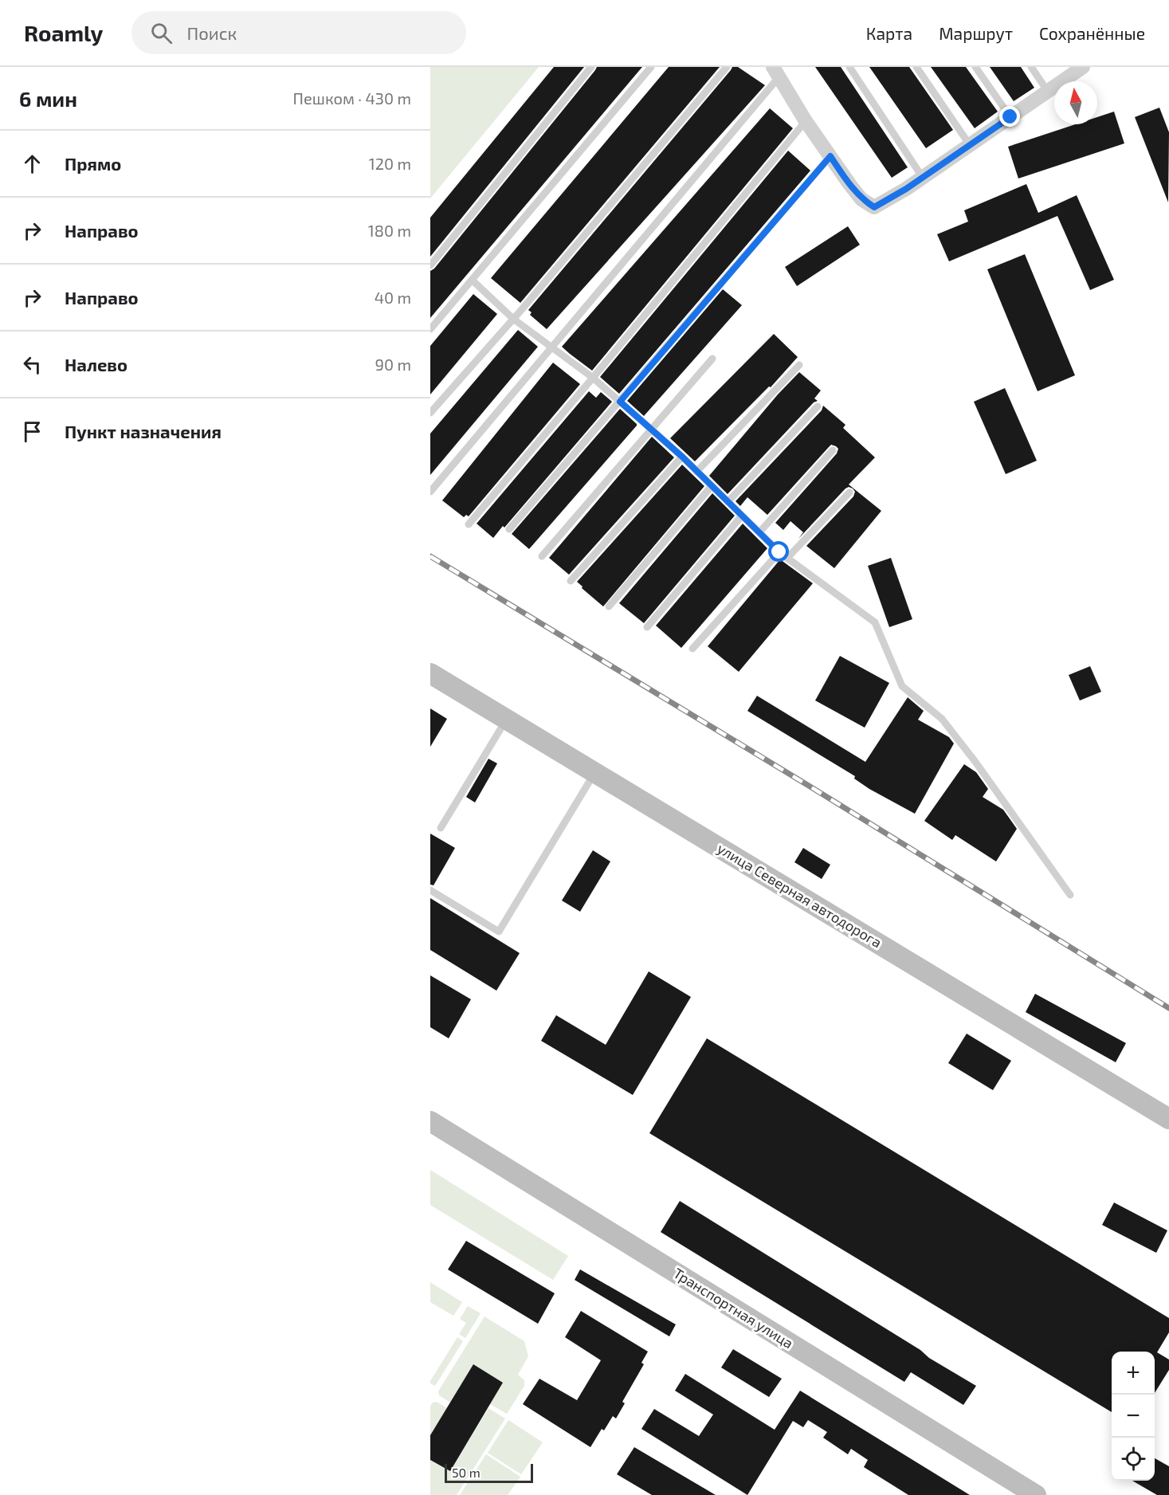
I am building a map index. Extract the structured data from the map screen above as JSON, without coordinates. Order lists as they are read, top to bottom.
{
  "streets": {
    "main road": ["улица Северная автодорога", "Транспортная улица"]
  },
  "scale_bar": "50 m",
  "north": "top",
  "page": {
    "header": "Roamly",
    "search": "Поиск",
    "nav": ["Карта", "Маршрут", "Сохранённые"],
    "heading": ["6 мин", "Пешком · 430 m"],
    "list": [
      ["Прямо", "120 m"],
      ["Направо", "180 m"],
      ["Направо", "40 m"],
      ["Налево", "90 m"],
      "Пункт назначения"
    ],
    "map_buttons": ["+", "−"],
    "scale": "50 m"
  }
}
